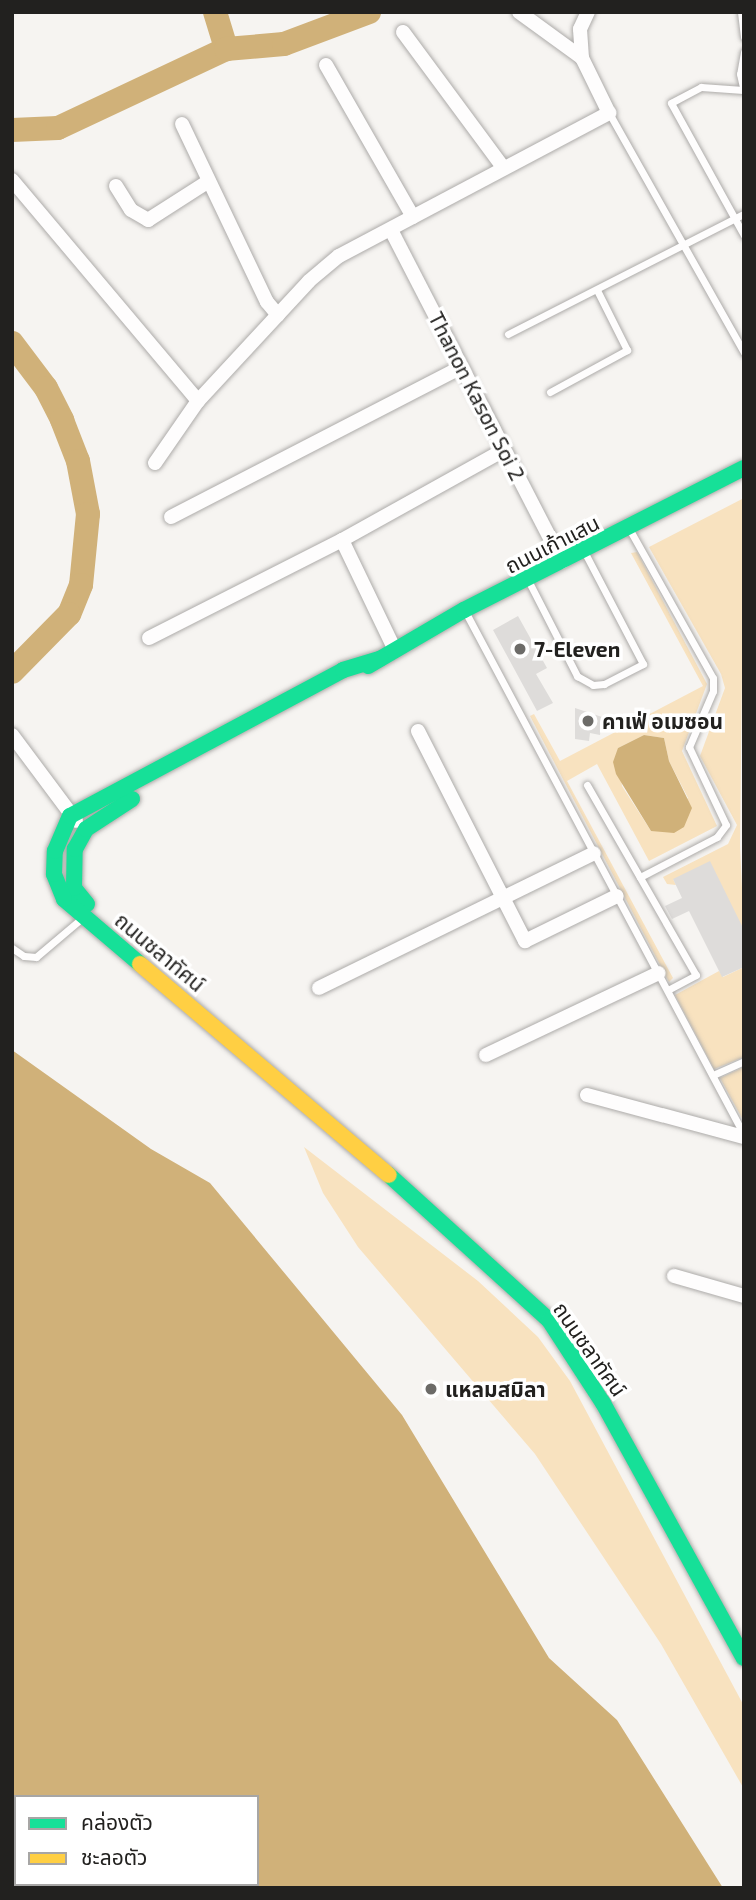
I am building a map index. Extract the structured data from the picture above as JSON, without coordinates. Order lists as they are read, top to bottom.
{
  "streets": {
    "main road": ["ถนนเก้าแสน", "ถนนชลาทัศน์"],
    "street": ["Thanon Kason Soi 2"]
  },
  "crossings": [
    ["Thanon Kason Soi 2", "ถนนเก้าแสน"],
    ["ถนนเก้าแสน", "ถนนชลาทัศน์"]
  ],
  "places": ["7-Eleven", "คาเฟ่ อเมซอน", "แหลมสมิลา"],
  "legend": ["คล่องตัว", "ชะลอตัว"]
}
